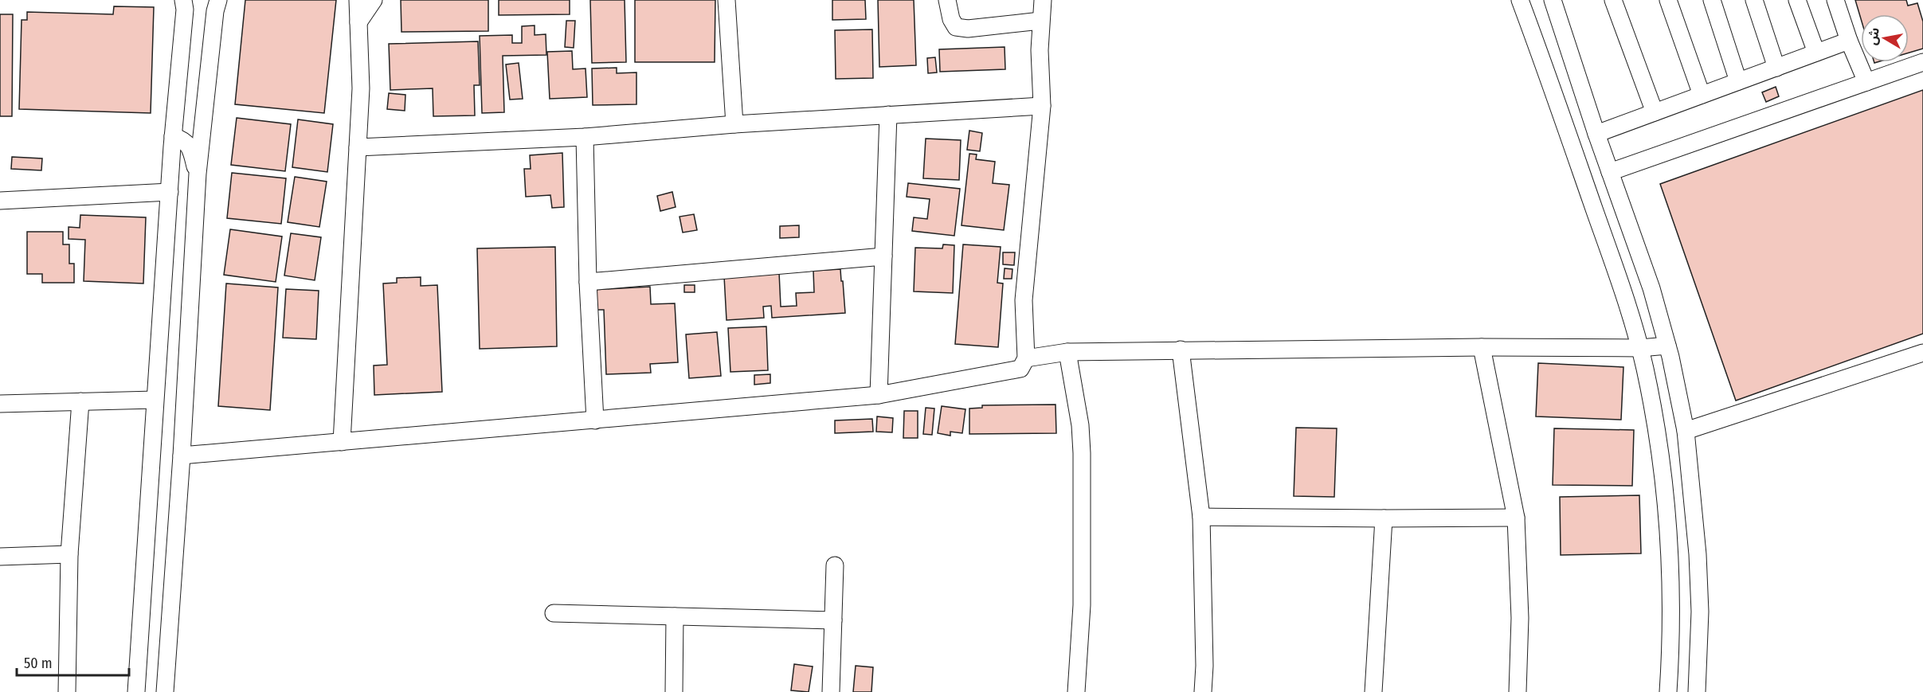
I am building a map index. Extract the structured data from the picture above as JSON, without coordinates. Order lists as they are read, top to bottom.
{
  "scale_bar": "50 m",
  "north": "left"
}
